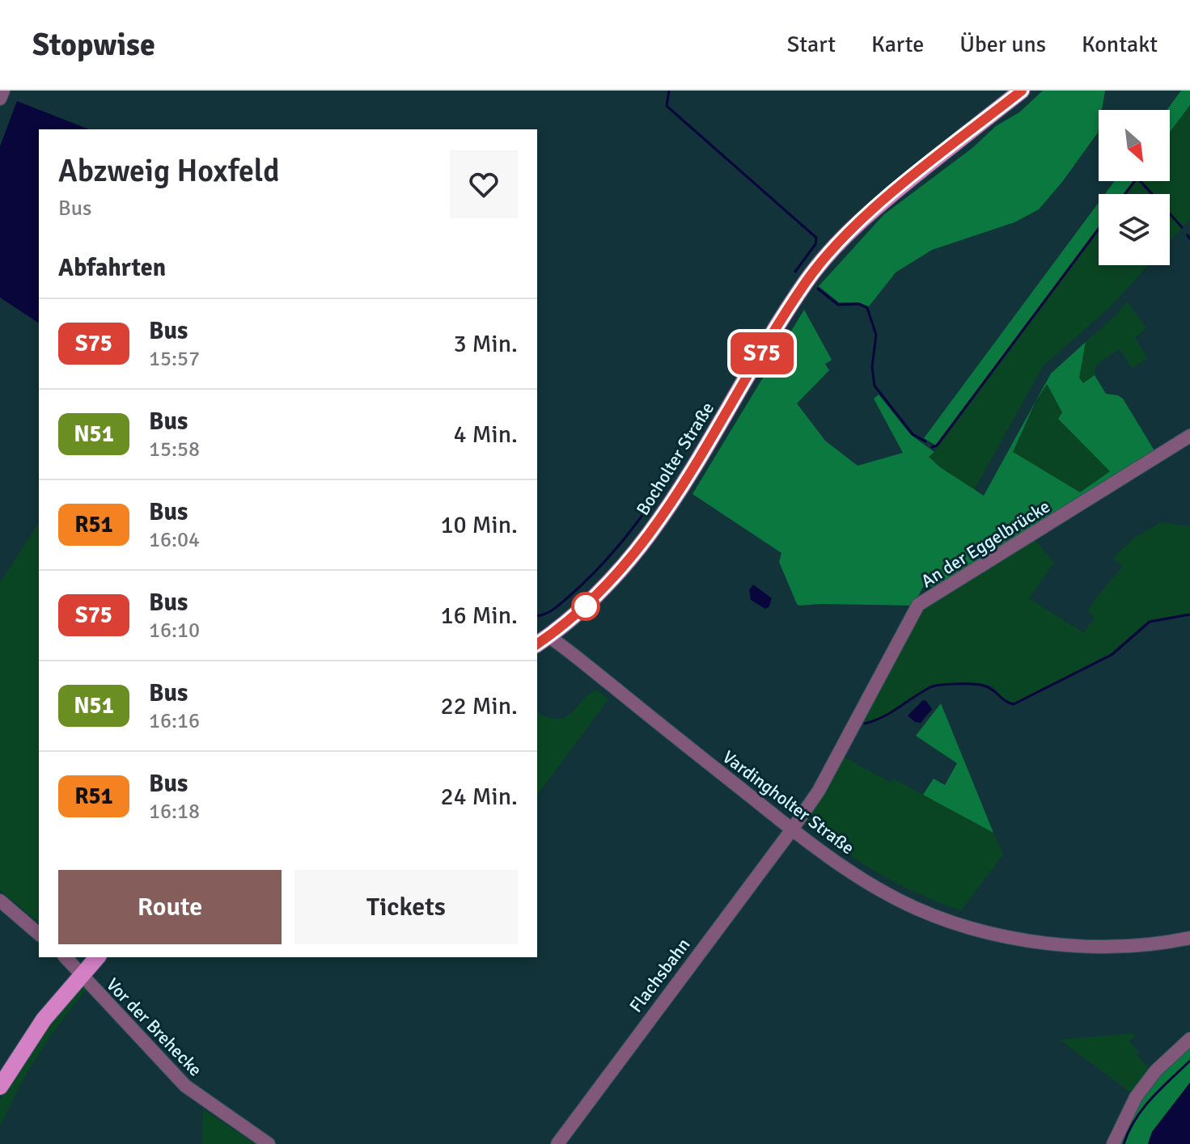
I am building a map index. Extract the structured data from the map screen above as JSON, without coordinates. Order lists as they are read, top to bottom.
{
  "streets": {
    "main road": ["Bocholter Straße"],
    "street": [
      "An der Eggelbrücke",
      "Vardingholter Straße",
      "Flachsbahn",
      "Vor der Brehecke"
    ]
  },
  "crossings": [
    ["Bocholter Straße", "Vardingholter Straße"],
    ["An der Eggelbrücke", "Vardingholter Straße"],
    ["An der Eggelbrücke", "Flachsbahn"],
    ["Vardingholter Straße", "Flachsbahn"]
  ],
  "lines": ["bus line S75"],
  "north": "bottom right",
  "page": {
    "header": "Stopwise",
    "nav": [
      "Start",
      "Karte",
      "Über uns",
      "Kontakt"
    ],
    "on_map": "S75",
    "heading": [
      ["Abzweig Hoxfeld", "Bus"],
      "Abfahrten"
    ],
    "list": [
      {
        "mark": "S75",
        "name": "Bus",
        "note": "15:57",
        "value": "3 Min."
      },
      {
        "mark": "N51",
        "name": "Bus",
        "note": "15:58",
        "value": "4 Min."
      },
      {
        "mark": "R51",
        "name": "Bus",
        "note": "16:04",
        "value": "10 Min."
      },
      {
        "mark": "S75",
        "name": "Bus",
        "note": "16:10",
        "value": "16 Min."
      },
      {
        "mark": "N51",
        "name": "Bus",
        "note": "16:16",
        "value": "22 Min."
      },
      {
        "mark": "R51",
        "name": "Bus",
        "note": "16:18",
        "value": "24 Min."
      }
    ],
    "buttons": ["Route", "Tickets"]
  }
}
